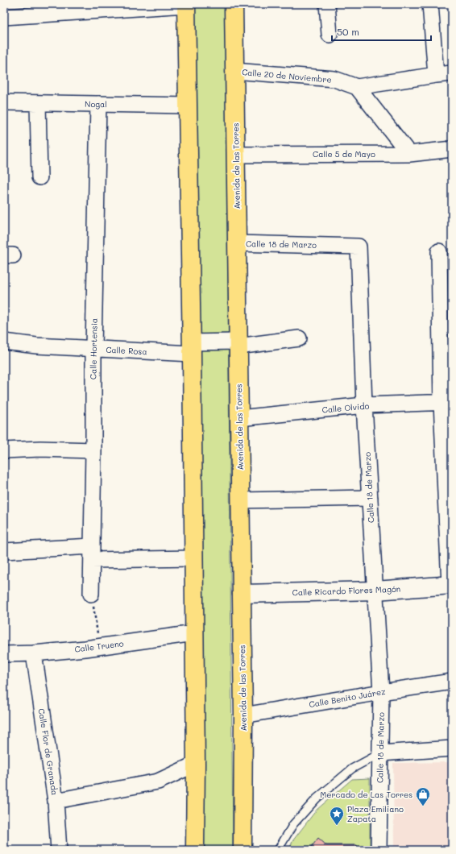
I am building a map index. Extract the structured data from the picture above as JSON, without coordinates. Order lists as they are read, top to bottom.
{
  "streets": {
    "main road": ["Avenida de las Torres"],
    "street": [
      "Calle 20 de Noviembre",
      "Nogal",
      "Calle 5 de Mayo",
      "Calle 18 de Marzo",
      "Calle Hortensia",
      "Calle Rosa",
      "Calle Olvido",
      "Calle Ricardo Flores Magón",
      "Calle Trueno",
      "Calle Benito Juárez",
      "Calle Flor de Granada"
    ]
  },
  "crossings": [
    ["Calle 20 de Noviembre", "Avenida de las Torres"],
    ["Nogal", "Calle Hortensia"],
    ["Calle 5 de Mayo", "Avenida de las Torres"],
    ["Avenida de las Torres", "Calle 18 de Marzo"],
    ["Avenida de las Torres", "Calle Rosa"],
    ["Avenida de las Torres", "Calle Olvido"],
    ["Avenida de las Torres", "Calle Ricardo Flores Magón"],
    ["Avenida de las Torres", "Calle Benito Juárez"],
    ["Calle 18 de Marzo", "Calle Olvido"],
    ["Calle 18 de Marzo", "Calle Ricardo Flores Magón"],
    ["Calle 18 de Marzo", "Calle Benito Juárez"],
    ["Calle Hortensia", "Calle Rosa"],
    ["Calle Trueno", "Calle Flor de Granada"]
  ],
  "places": {
    "shop": ["Mercado de Las Torres"],
    "place": ["Plaza Emiliano Zapata"]
  },
  "scale_bar": "50 m"
}
